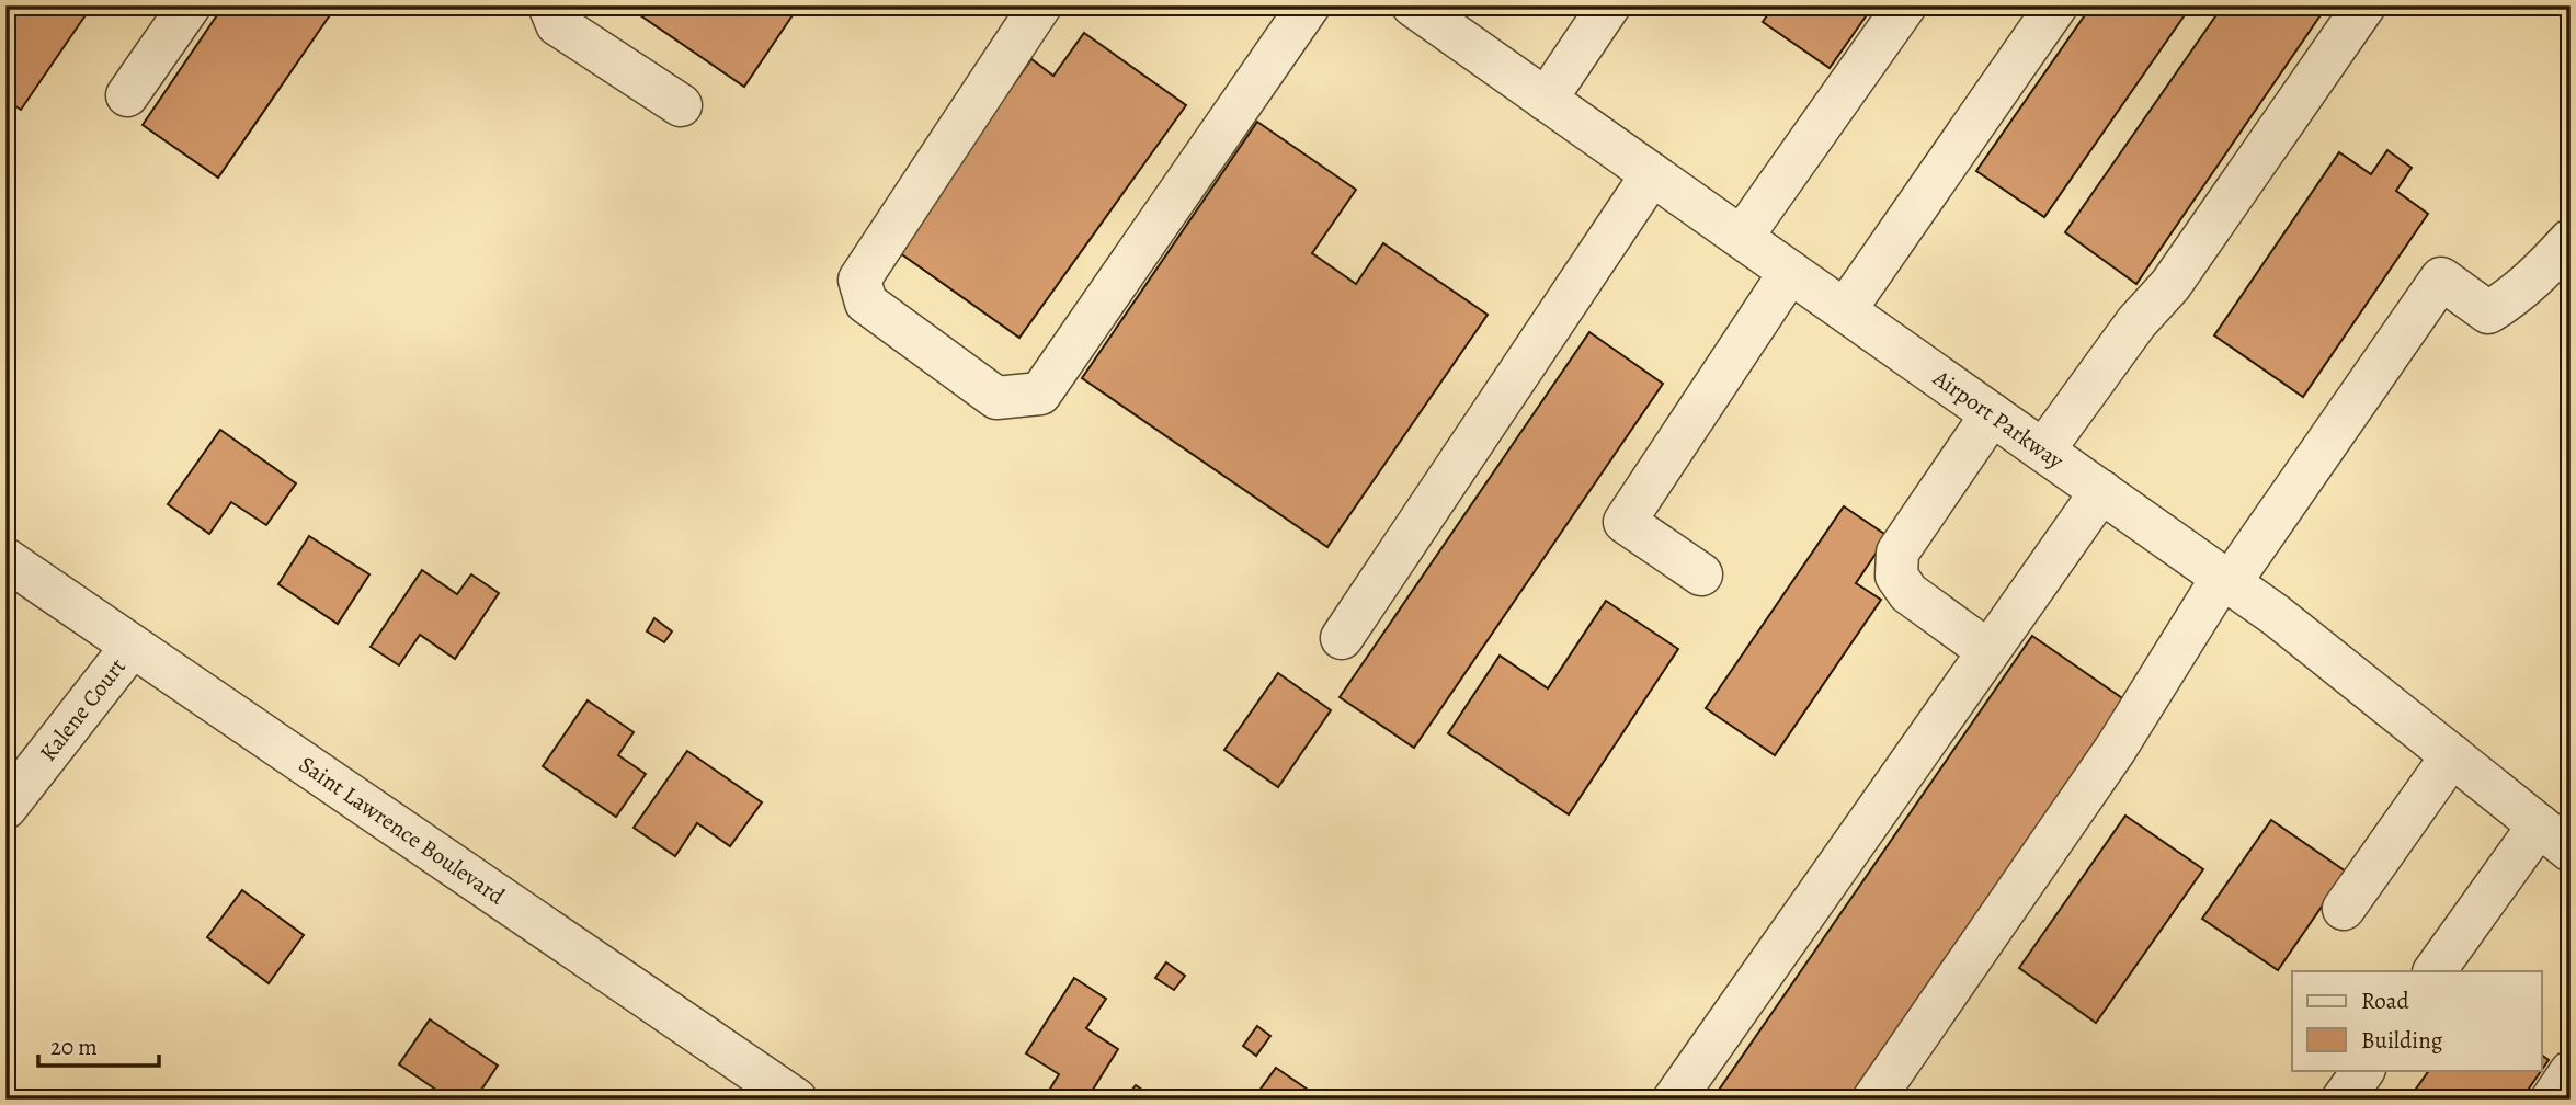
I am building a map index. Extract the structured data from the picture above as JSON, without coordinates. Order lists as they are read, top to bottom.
{
  "streets": {
    "street": ["Airport Parkway", "Kalene Court", "Saint Lawrence Boulevard"]
  },
  "crossings": [
    ["Kalene Court", "Saint Lawrence Boulevard"]
  ],
  "legend": ["Road", "Building"],
  "scale_bar": "20 m"
}
